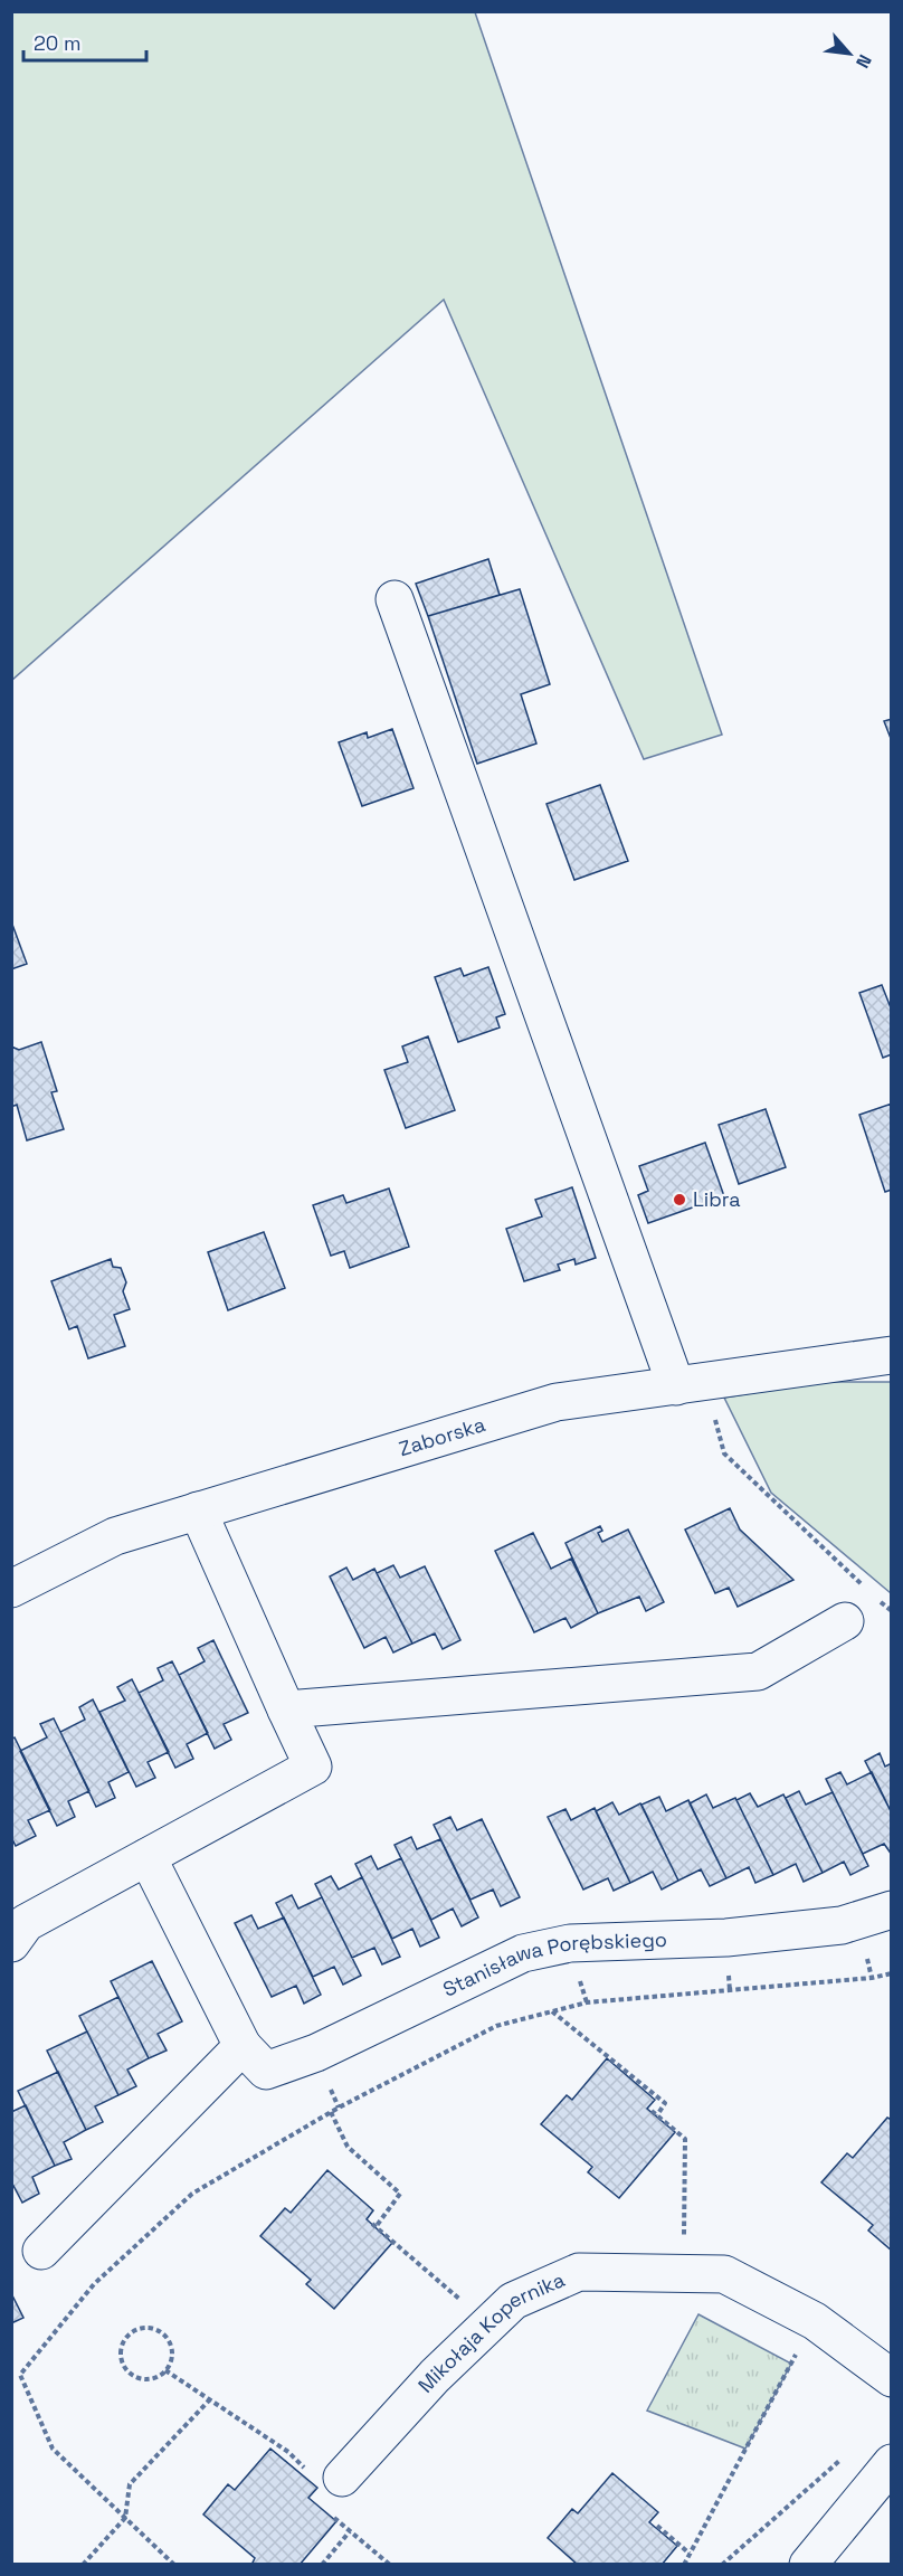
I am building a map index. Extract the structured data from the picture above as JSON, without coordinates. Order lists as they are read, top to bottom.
{
  "streets": {
    "street": ["Zaborska", "Stanisława Porębskiego", "Mikołaja Kopernika"]
  },
  "places": ["Libra"],
  "scale_bar": "20 m",
  "north": "bottom right"
}
